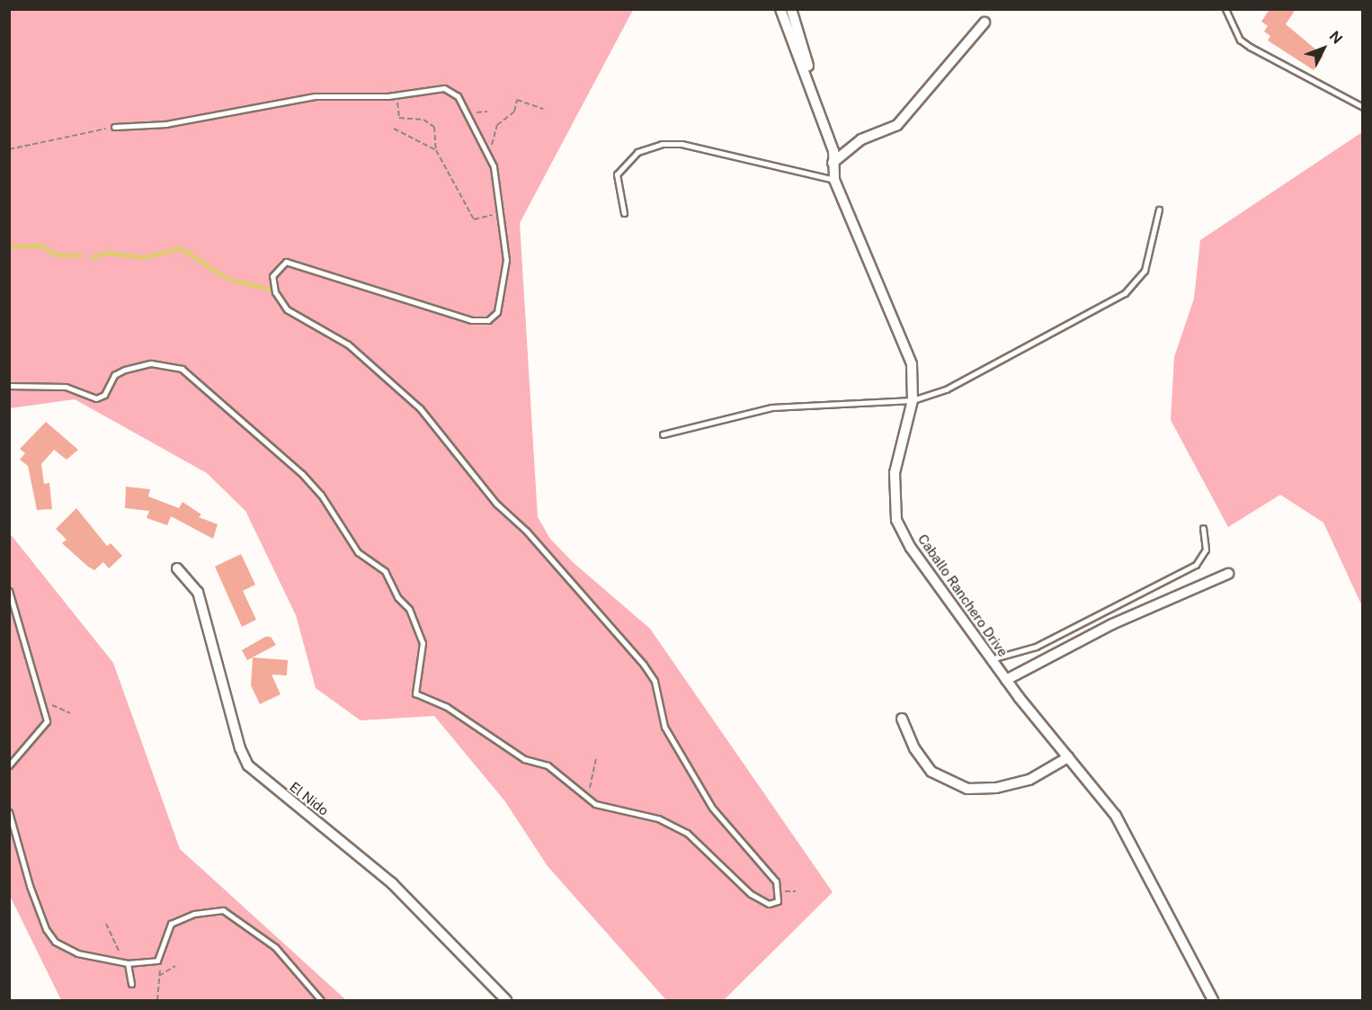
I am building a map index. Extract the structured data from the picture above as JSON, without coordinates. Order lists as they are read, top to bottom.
{
  "streets": {
    "street": ["Caballo Ranchero Drive", "El Nido"]
  },
  "north": "top right"
}
